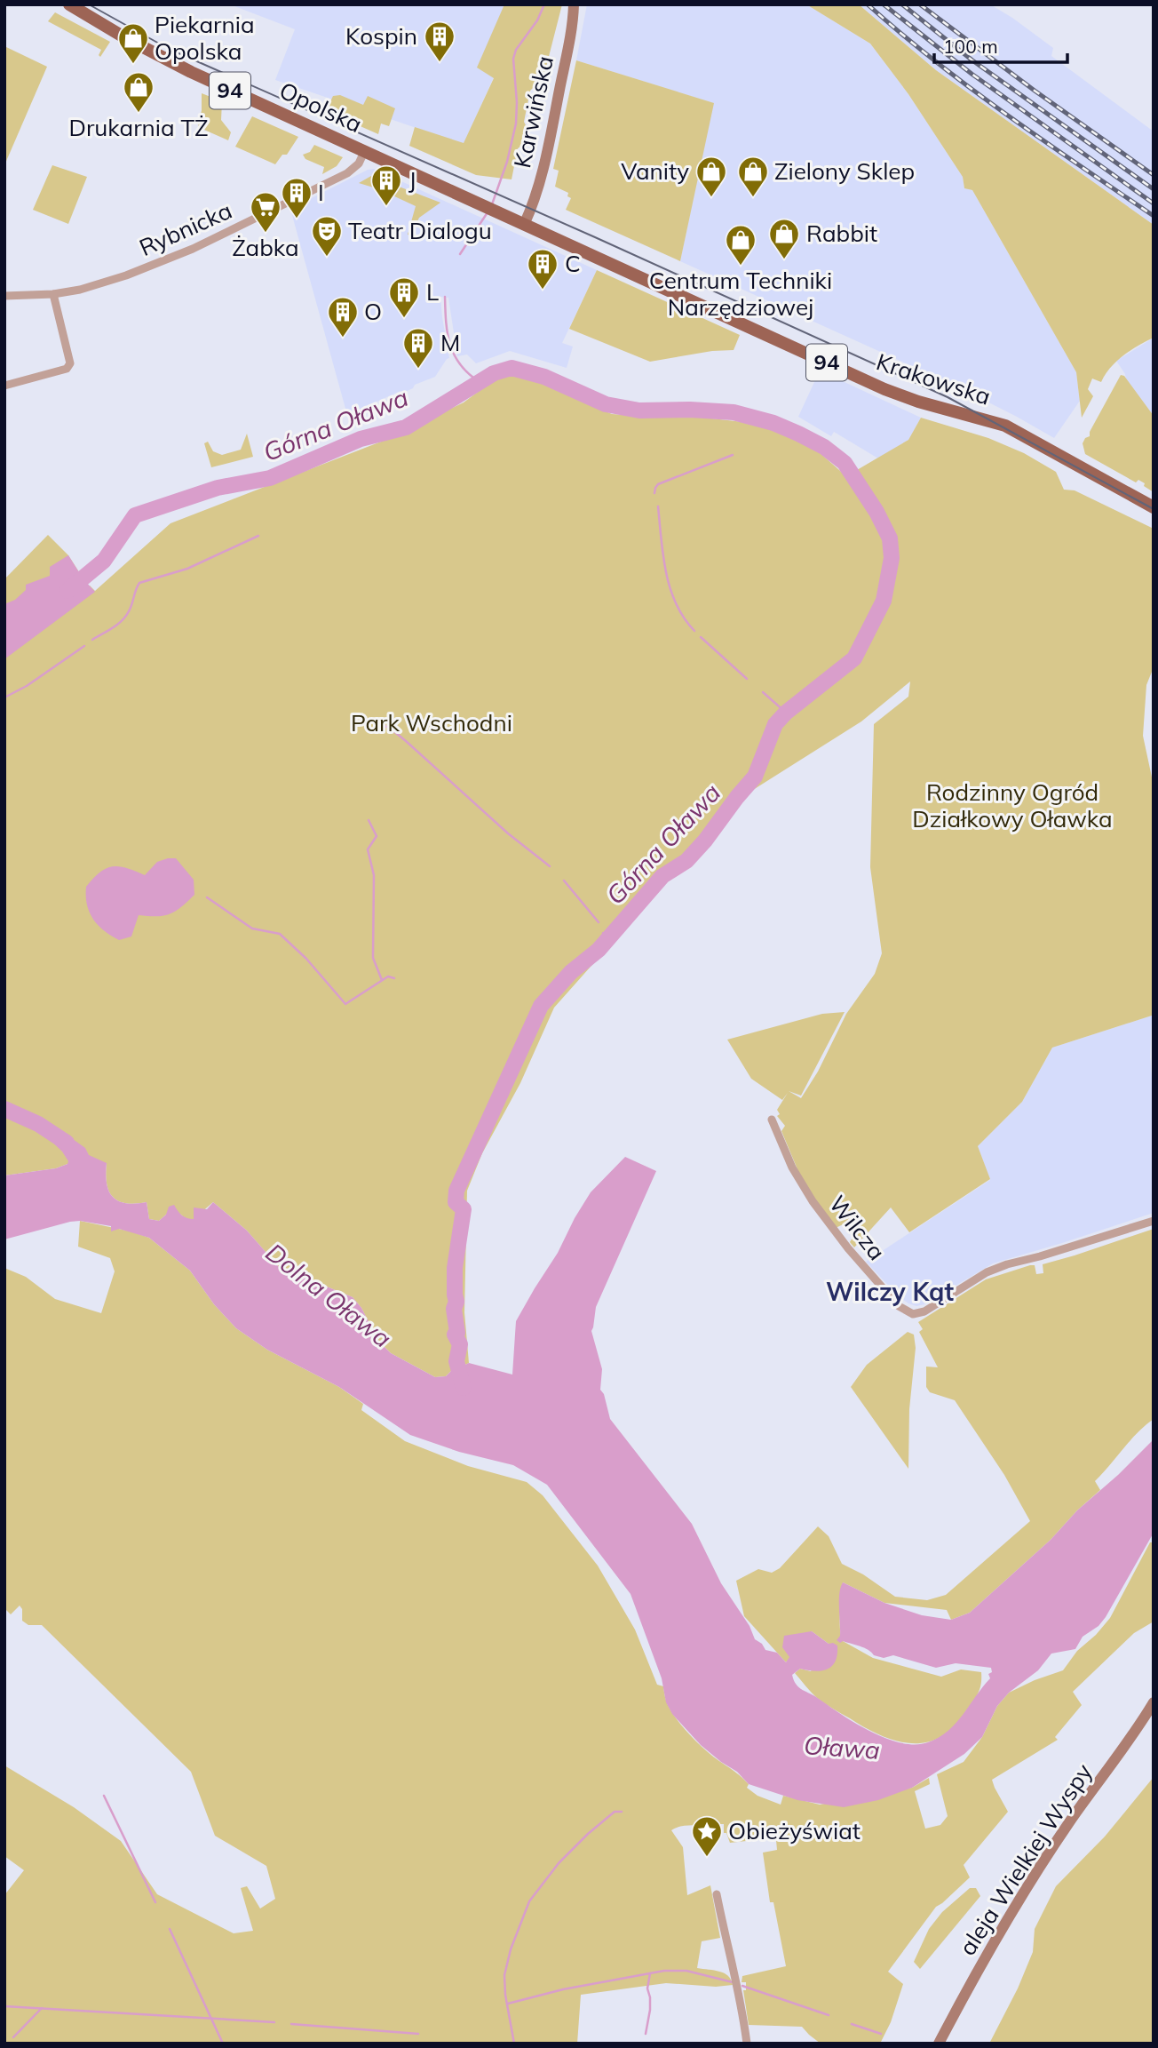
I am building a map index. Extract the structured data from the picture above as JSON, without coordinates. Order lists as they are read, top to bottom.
{
  "streets": {
    "main road": [
      "94",
      "Opolska",
      "Karwińska",
      "Krakowska",
      "aleja Wielkiej Wyspy"
    ],
    "street": ["Rybnicka", "Wilcza"]
  },
  "crossings": [
    ["Opolska", "Karwińska"],
    ["Opolska", "Rybnicka"],
    ["Opolska", "Krakowska"],
    ["Karwińska", "Krakowska"]
  ],
  "districts": ["Wilczy Kąt"],
  "water": ["Górna Oława", "Dolna Oława", "Oława"],
  "parks": ["Park Wschodni", "Rodzinny Ogród Działkowy Oławka"],
  "places": {
    "building": [
      "Kospin",
      "J",
      "I",
      "C",
      "L",
      "O",
      "M"
    ],
    "shop": [
      "Piekarnia Opolska",
      "Drukarnia TŻ",
      "Vanity",
      "Zielony Sklep",
      "Rabbit",
      "Centrum Techniki Narzędziowej"
    ],
    "supermarket": ["Żabka"],
    "theatre": ["Teatr Dialogu"],
    "place": ["Obieżyświat"]
  },
  "scale_bar": "100 m"
}
